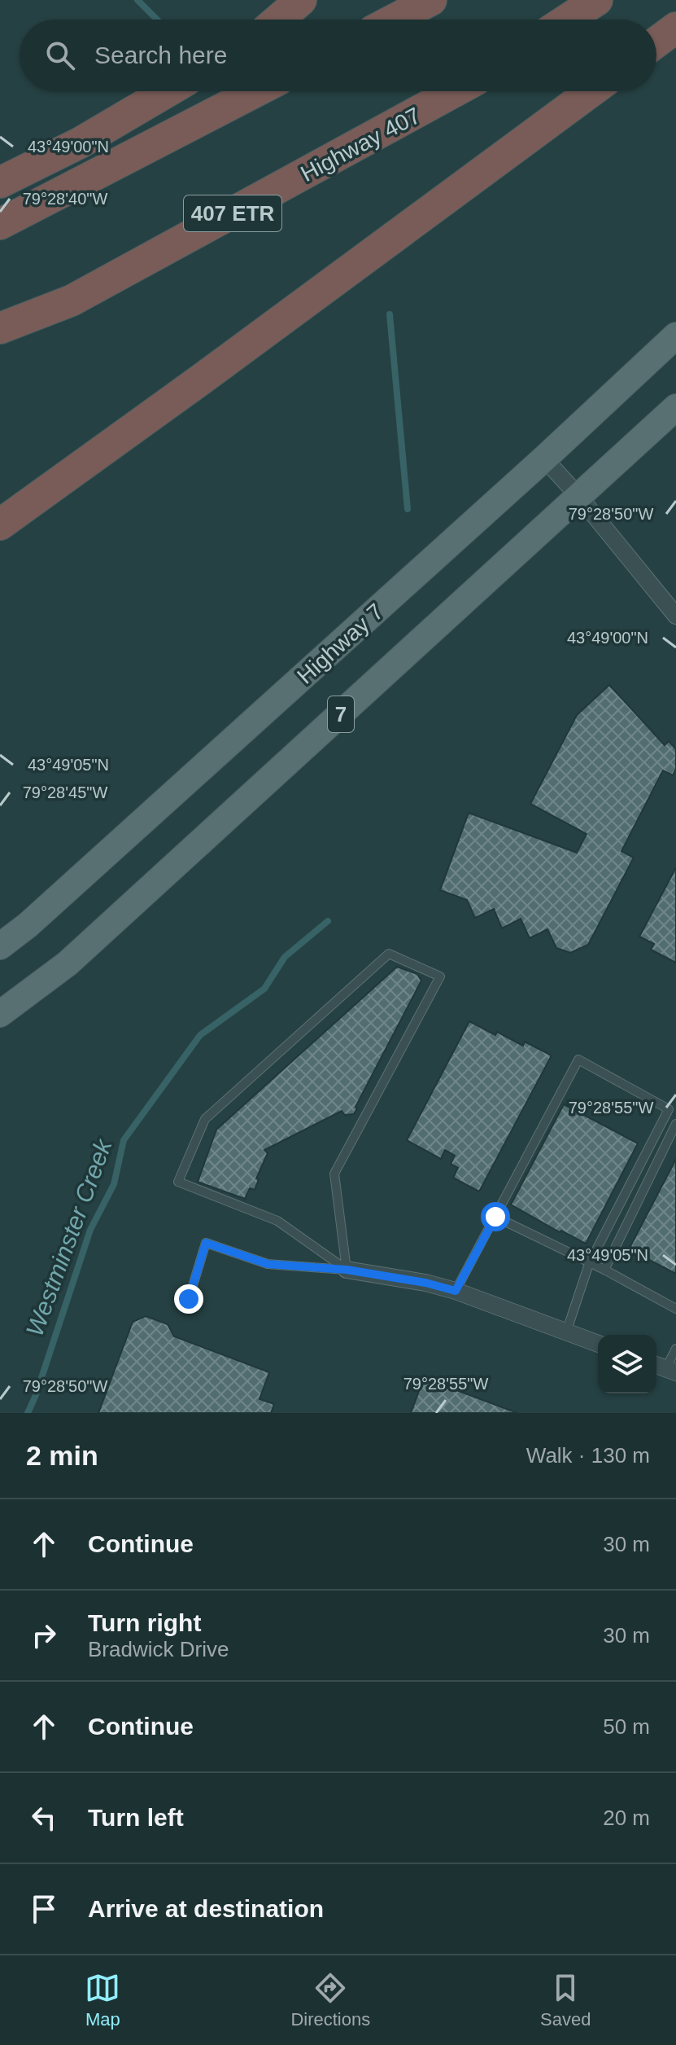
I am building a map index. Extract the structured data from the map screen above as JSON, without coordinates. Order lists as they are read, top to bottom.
{
  "streets": {
    "highway": ["Highway 407", "407 ETR"],
    "main road": ["Highway 7", "7"]
  },
  "water": ["Westminster Creek"],
  "page": {
    "search": "Search here",
    "heading": ["2 min", "Walk · 130 m"],
    "list": [
      ["Continue", "30 m"],
      ["Turn right", "Bradwick Drive", "30 m"],
      ["Continue", "50 m"],
      ["Turn left", "20 m"],
      "Arrive at destination"
    ],
    "nav": ["Map", "Directions", "Saved"]
  },
  "coordinates": [
    "43°49'00\"N",
    "79°28'40\"W",
    "79°28'50\"W",
    "43°49'05\"N",
    "79°28'45\"W",
    "79°28'55\"W"
  ]
}
